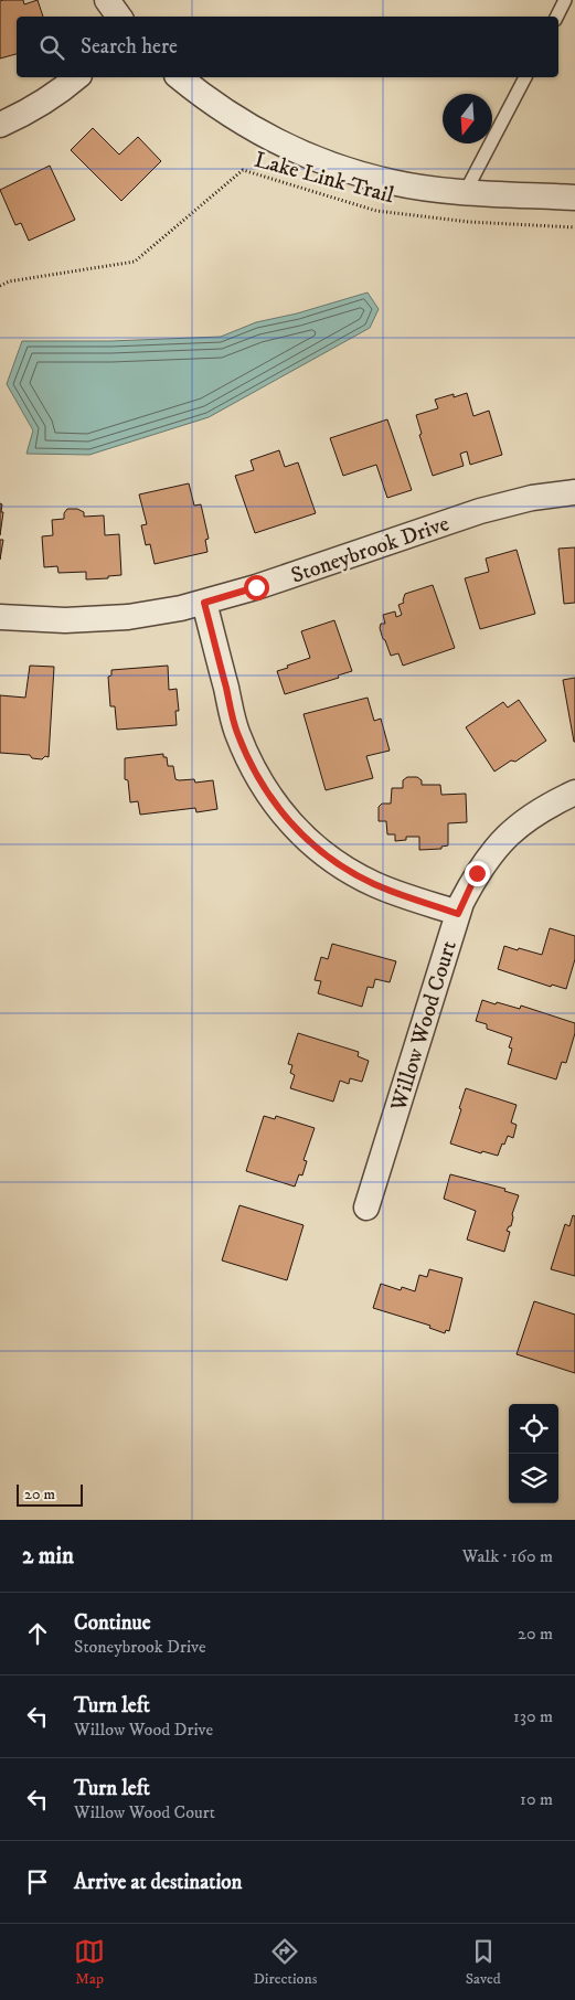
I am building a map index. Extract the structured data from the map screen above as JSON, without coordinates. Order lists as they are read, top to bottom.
{
  "streets": {
    "street": ["Stoneybrook Drive", "Willow Wood Court"],
    "path": ["Lake Link Trail"]
  },
  "scale_bar": "20 m",
  "north": "bottom",
  "page": {
    "search": "Search here",
    "scale": "20 m",
    "heading": ["2 min", "Walk · 160 m"],
    "list": [
      ["Continue", "Stoneybrook Drive", "20 m"],
      ["Turn left", "Willow Wood Drive", "130 m"],
      ["Turn left", "Willow Wood Court", "10 m"],
      "Arrive at destination"
    ],
    "nav": ["Map", "Directions", "Saved"]
  }
}
